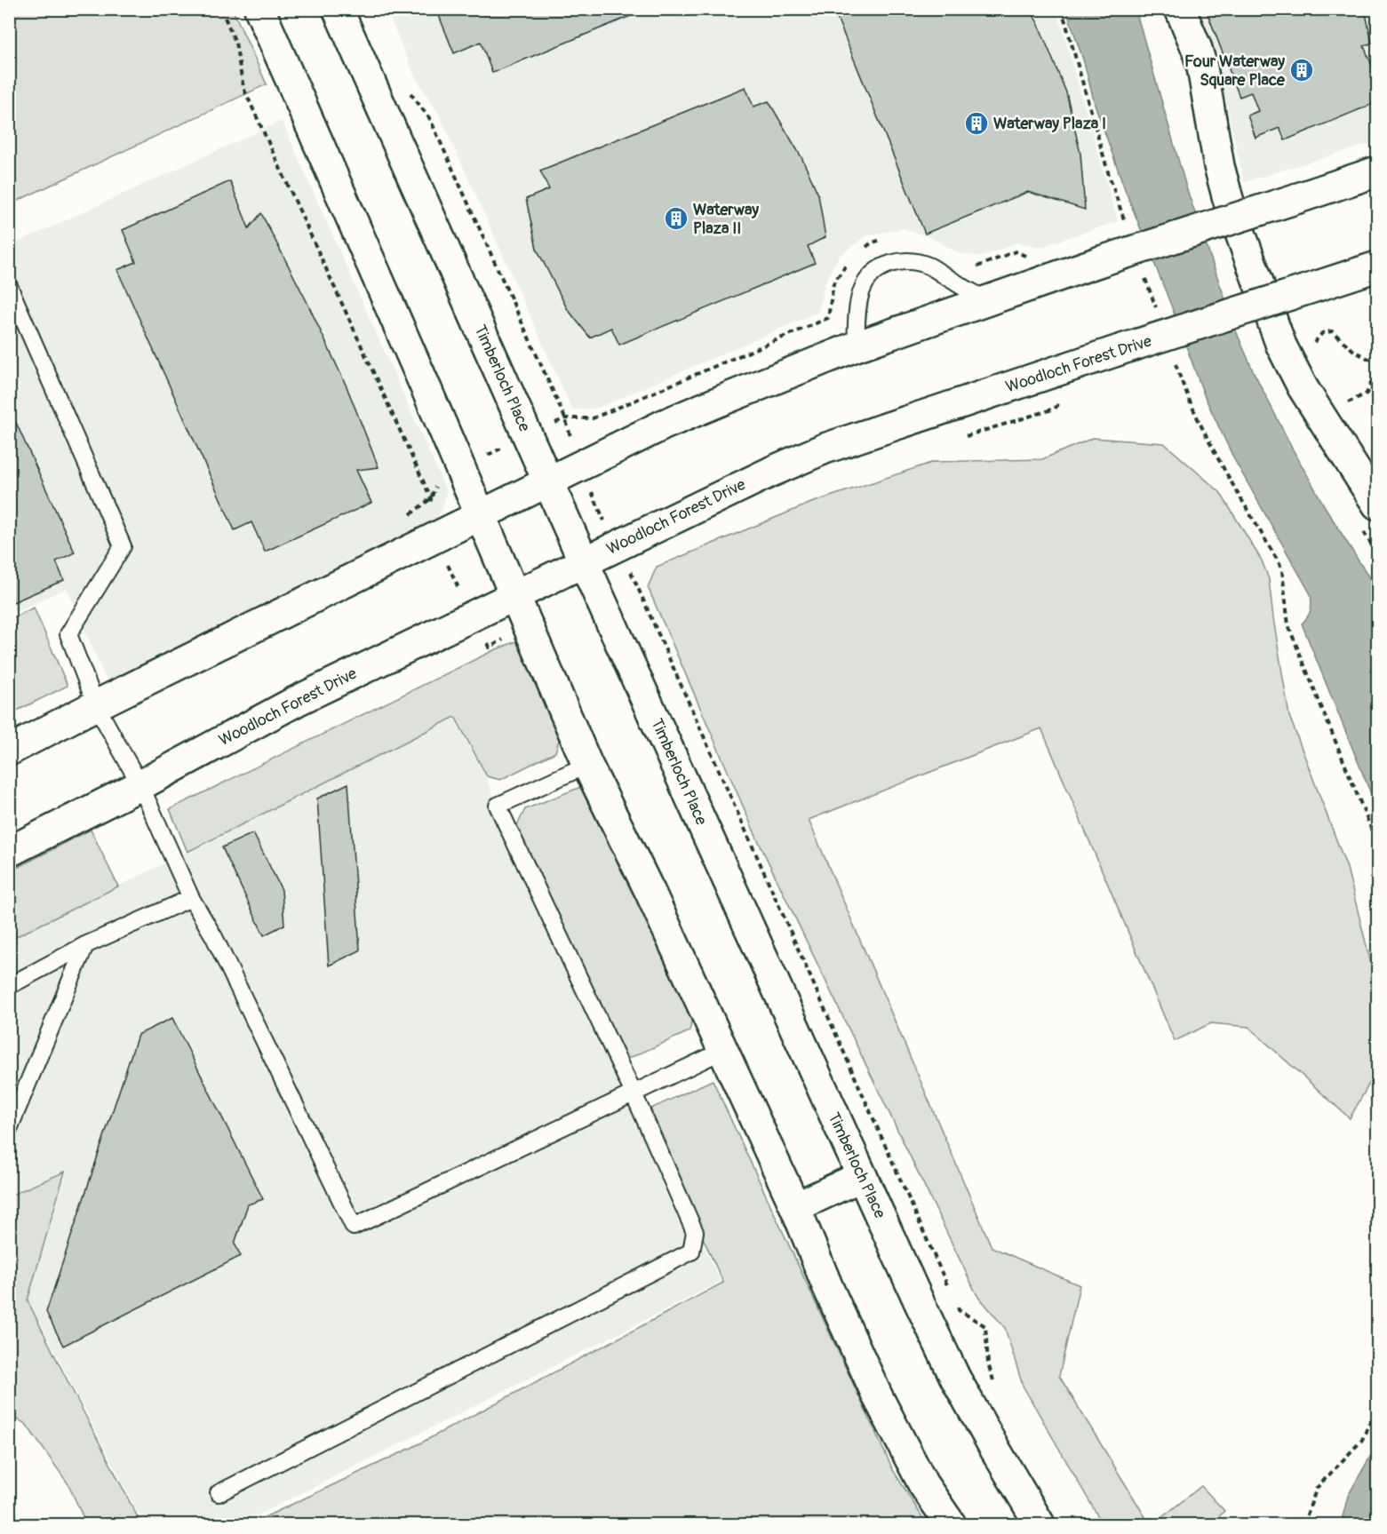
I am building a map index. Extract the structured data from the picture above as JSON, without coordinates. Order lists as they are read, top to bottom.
{
  "streets": {
    "street": ["Woodloch Forest Drive", "Timberloch Place"]
  },
  "crossings": [
    ["Woodloch Forest Drive", "Timberloch Place"]
  ],
  "places": {
    "building": ["Four Waterway Square Place", "Waterway Plaza I", "Waterway Plaza II"]
  }
}
